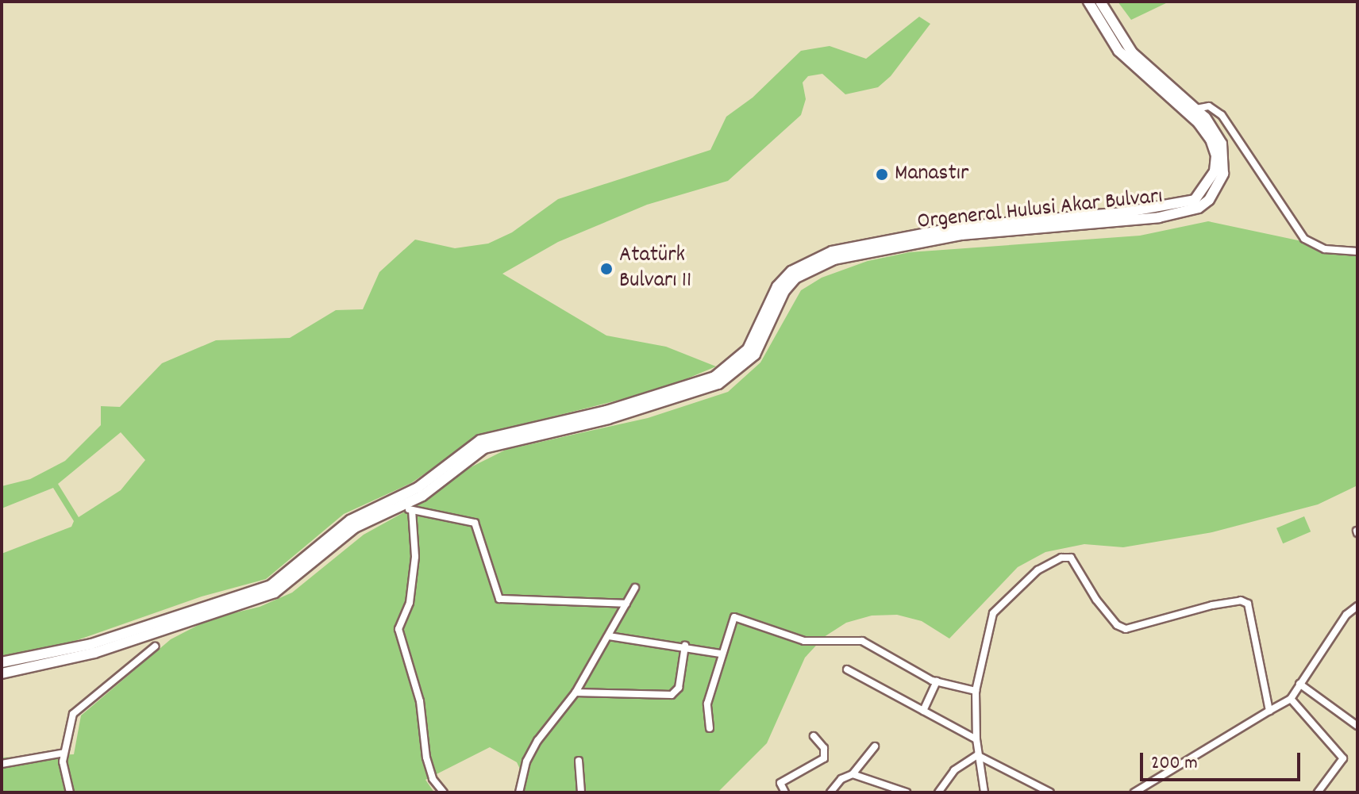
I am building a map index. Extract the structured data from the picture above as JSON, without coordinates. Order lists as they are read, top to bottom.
{
  "streets": {
    "main road": ["Orgeneral Hulusi Akar Bulvarı"]
  },
  "places": ["Manastır", "Atatürk Bulvarı 11"],
  "scale_bar": "200 m"
}
